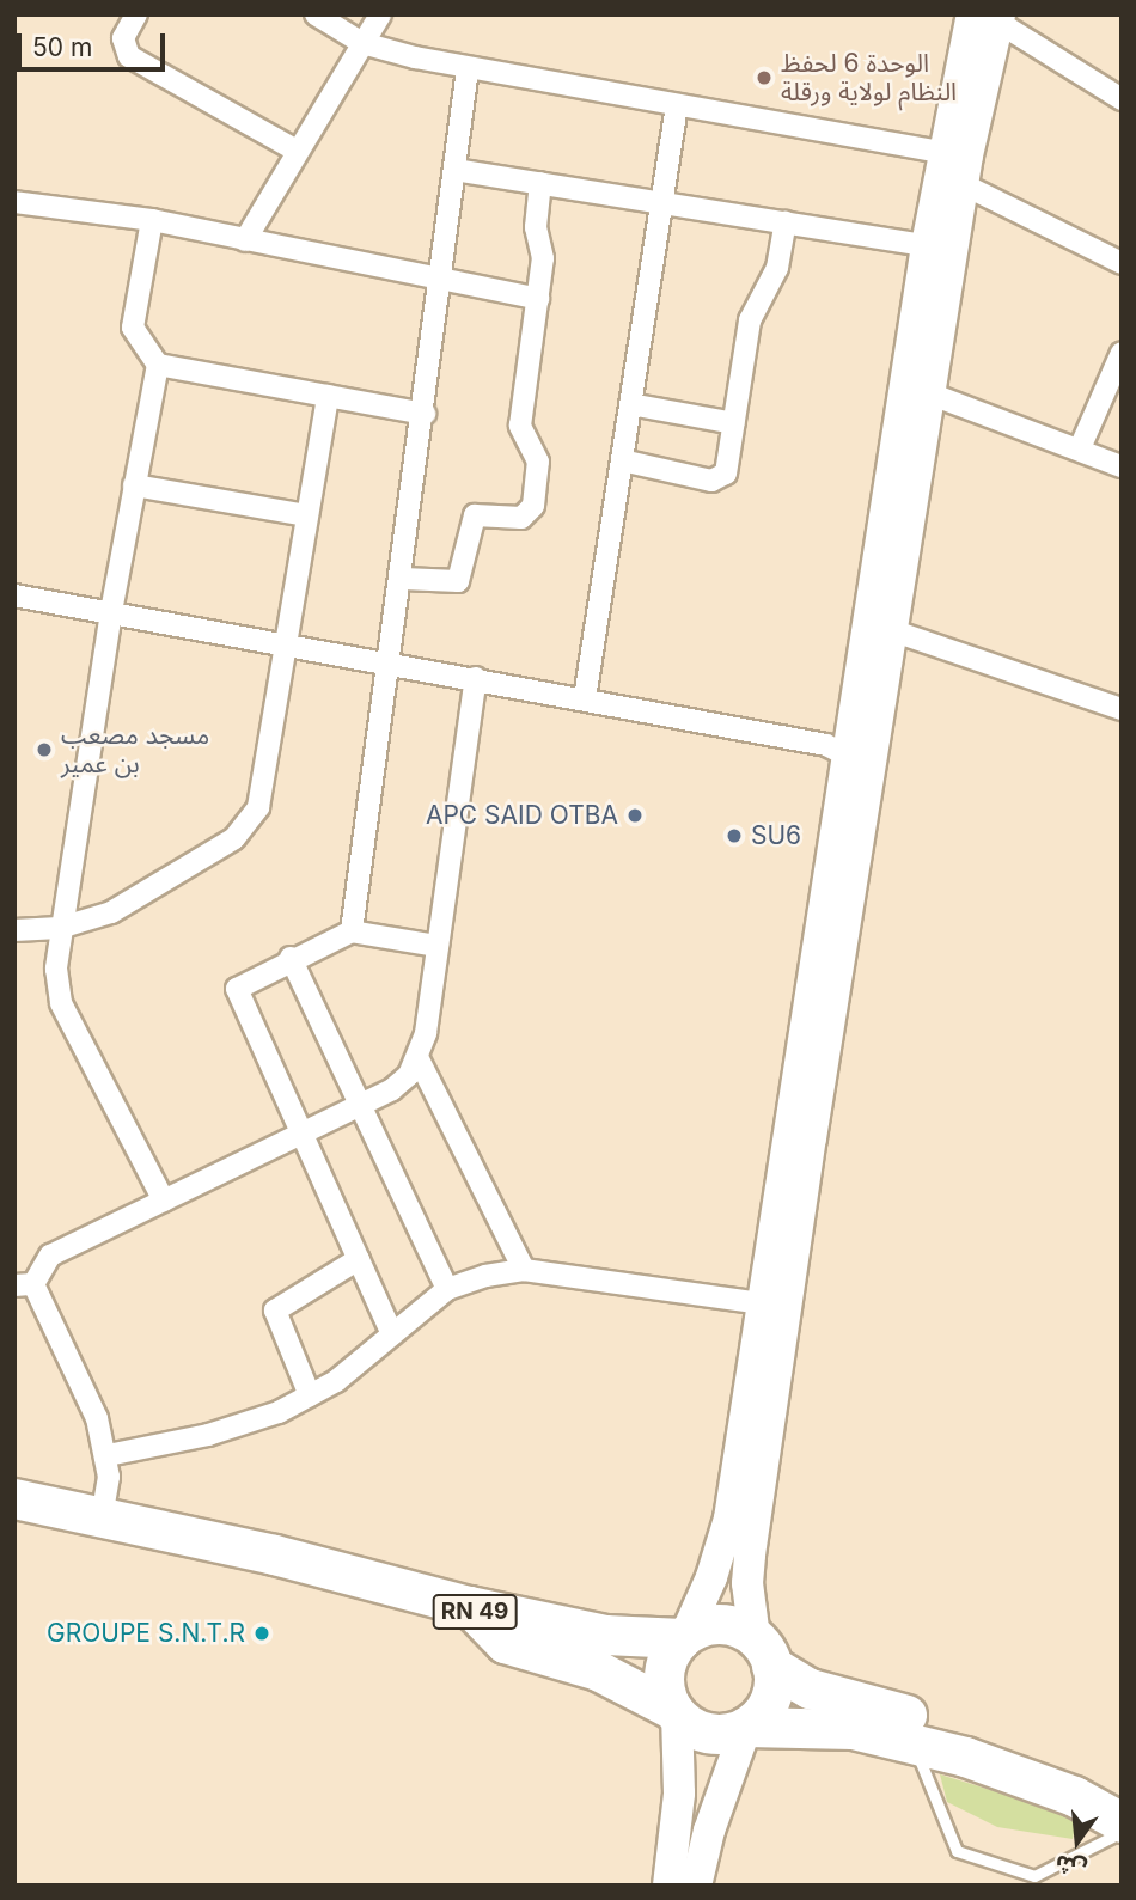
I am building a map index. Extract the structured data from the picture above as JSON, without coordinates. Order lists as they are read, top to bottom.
{
  "streets": {
    "highway": ["RN 49"]
  },
  "places": [
    "الوحدة 6 لحفظ النظام لولاية ورقلة",
    "مسجد مصعب بن عمير",
    "APC SAID OTBA",
    "SU6",
    "GROUPE S.N.T.R"
  ],
  "scale_bar": "50 m",
  "north": "bottom"
}
